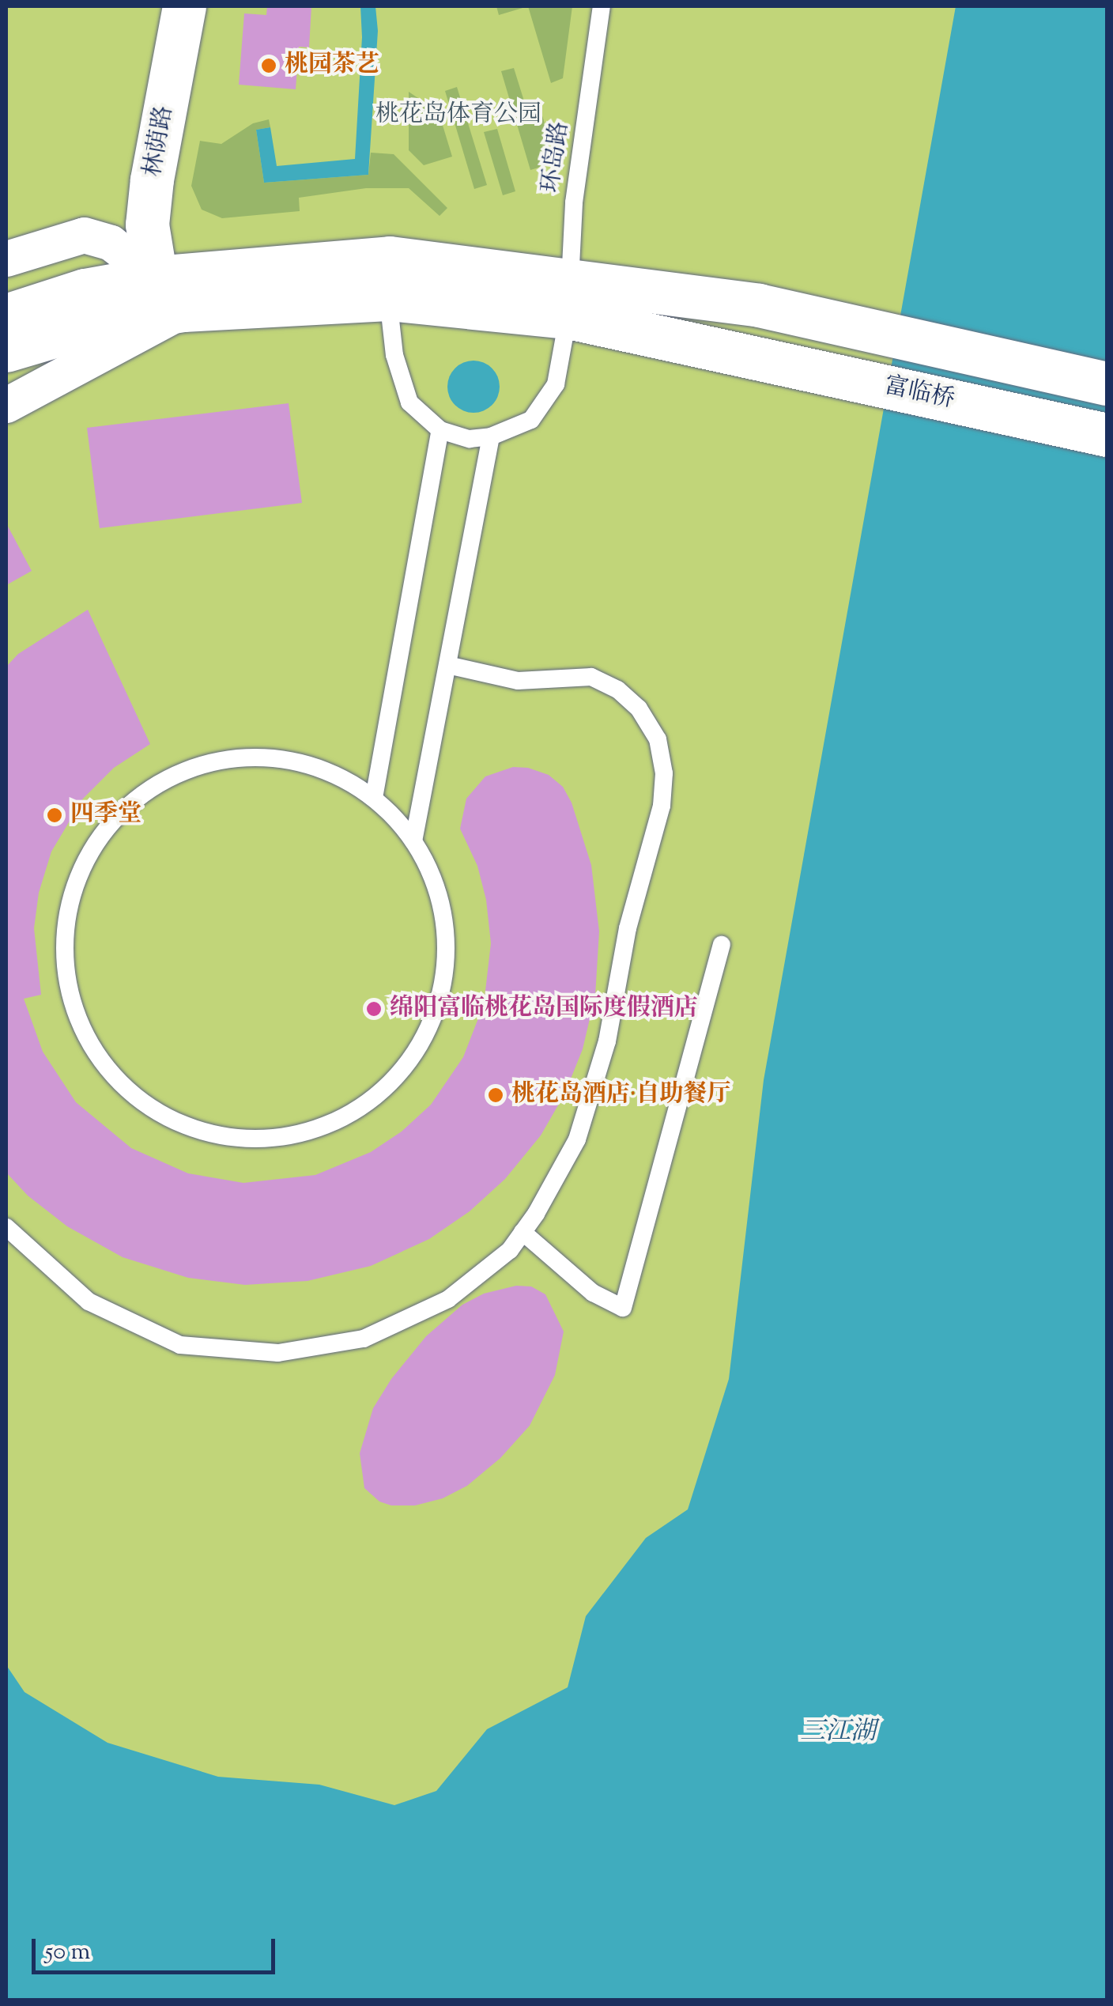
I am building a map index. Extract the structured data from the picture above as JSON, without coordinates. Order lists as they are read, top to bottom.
{
  "streets": {
    "main road": ["林荫路", "富临桥"],
    "lane": ["环岛路"]
  },
  "crossings": [
    ["环岛路", "富临桥"]
  ],
  "water": ["三江湖"],
  "parks": ["桃花岛体育公园"],
  "places": [
    "桃园茶艺",
    "四季堂",
    "绵阳富临桃花岛国际度假酒店",
    "桃花岛酒店·自助餐厅"
  ],
  "scale_bar": "50 m"
}
